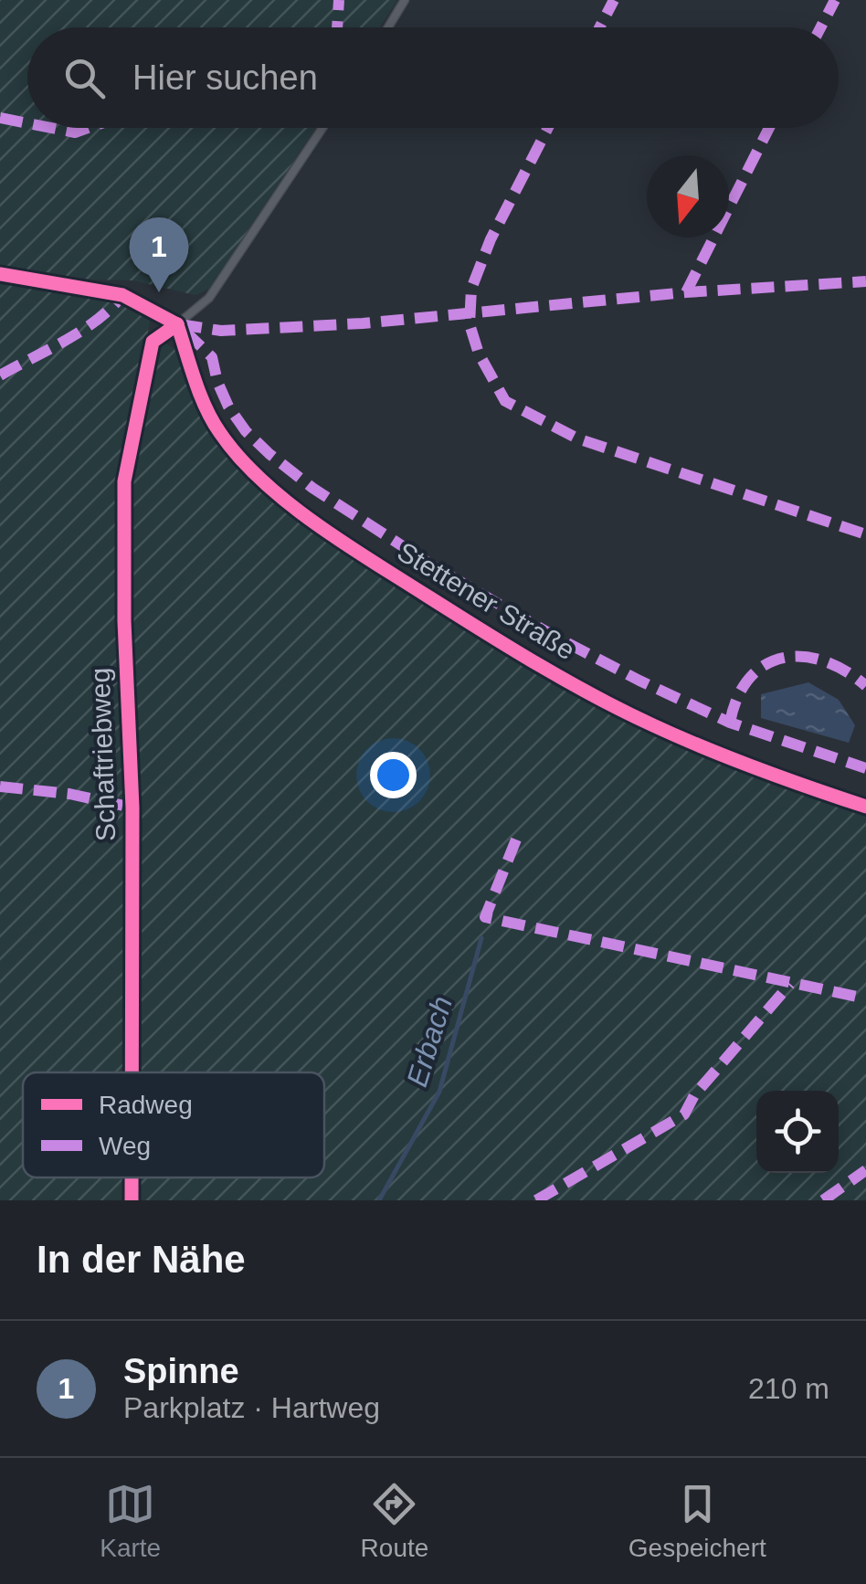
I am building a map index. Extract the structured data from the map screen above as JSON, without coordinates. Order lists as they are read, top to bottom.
{
  "streets": {
    "street": ["Stettener Straße", "Schaftriebweg"]
  },
  "crossings": [
    ["Stettener Straße", "Schaftriebweg"]
  ],
  "water": ["Erbach"],
  "legend": ["Radweg", "Weg"],
  "north": "bottom",
  "page": {
    "search": "Hier suchen",
    "pins": "1",
    "heading": "In der Nähe",
    "list": [
      {
        "mark": "1",
        "name": "Spinne",
        "note": "Parkplatz · Hartweg",
        "value": "210 m"
      }
    ],
    "nav": ["Karte", "Route", "Gespeichert"]
  }
}
